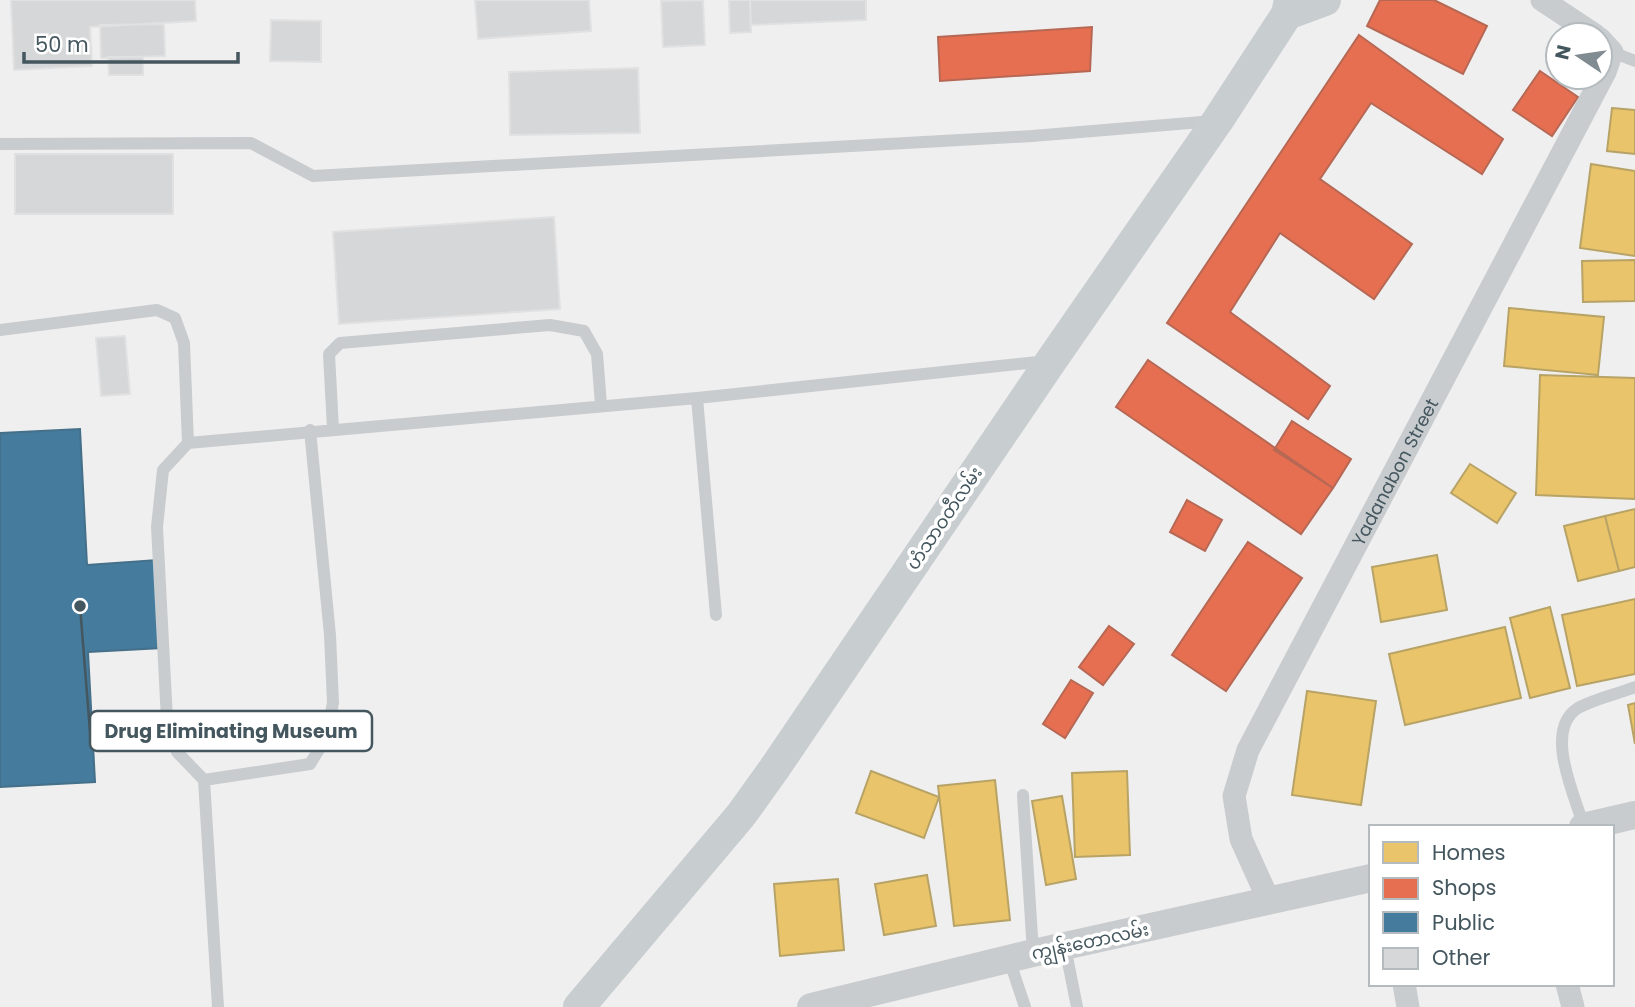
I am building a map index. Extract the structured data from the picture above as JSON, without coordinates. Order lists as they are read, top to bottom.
{
  "streets": {
    "main road": ["ဟံသာဝတီလမ်း"],
    "street": ["Yadanabon Street", "ကျွန်းတောလမ်း"]
  },
  "crossings": [
    ["Yadanabon Street", "ကျွန်းတောလမ်း"]
  ],
  "places": ["Drug Eliminating Museum"],
  "legend": [
    "Homes",
    "Shops",
    "Public",
    "Other"
  ],
  "scale_bar": "50 m",
  "north": "left"
}
